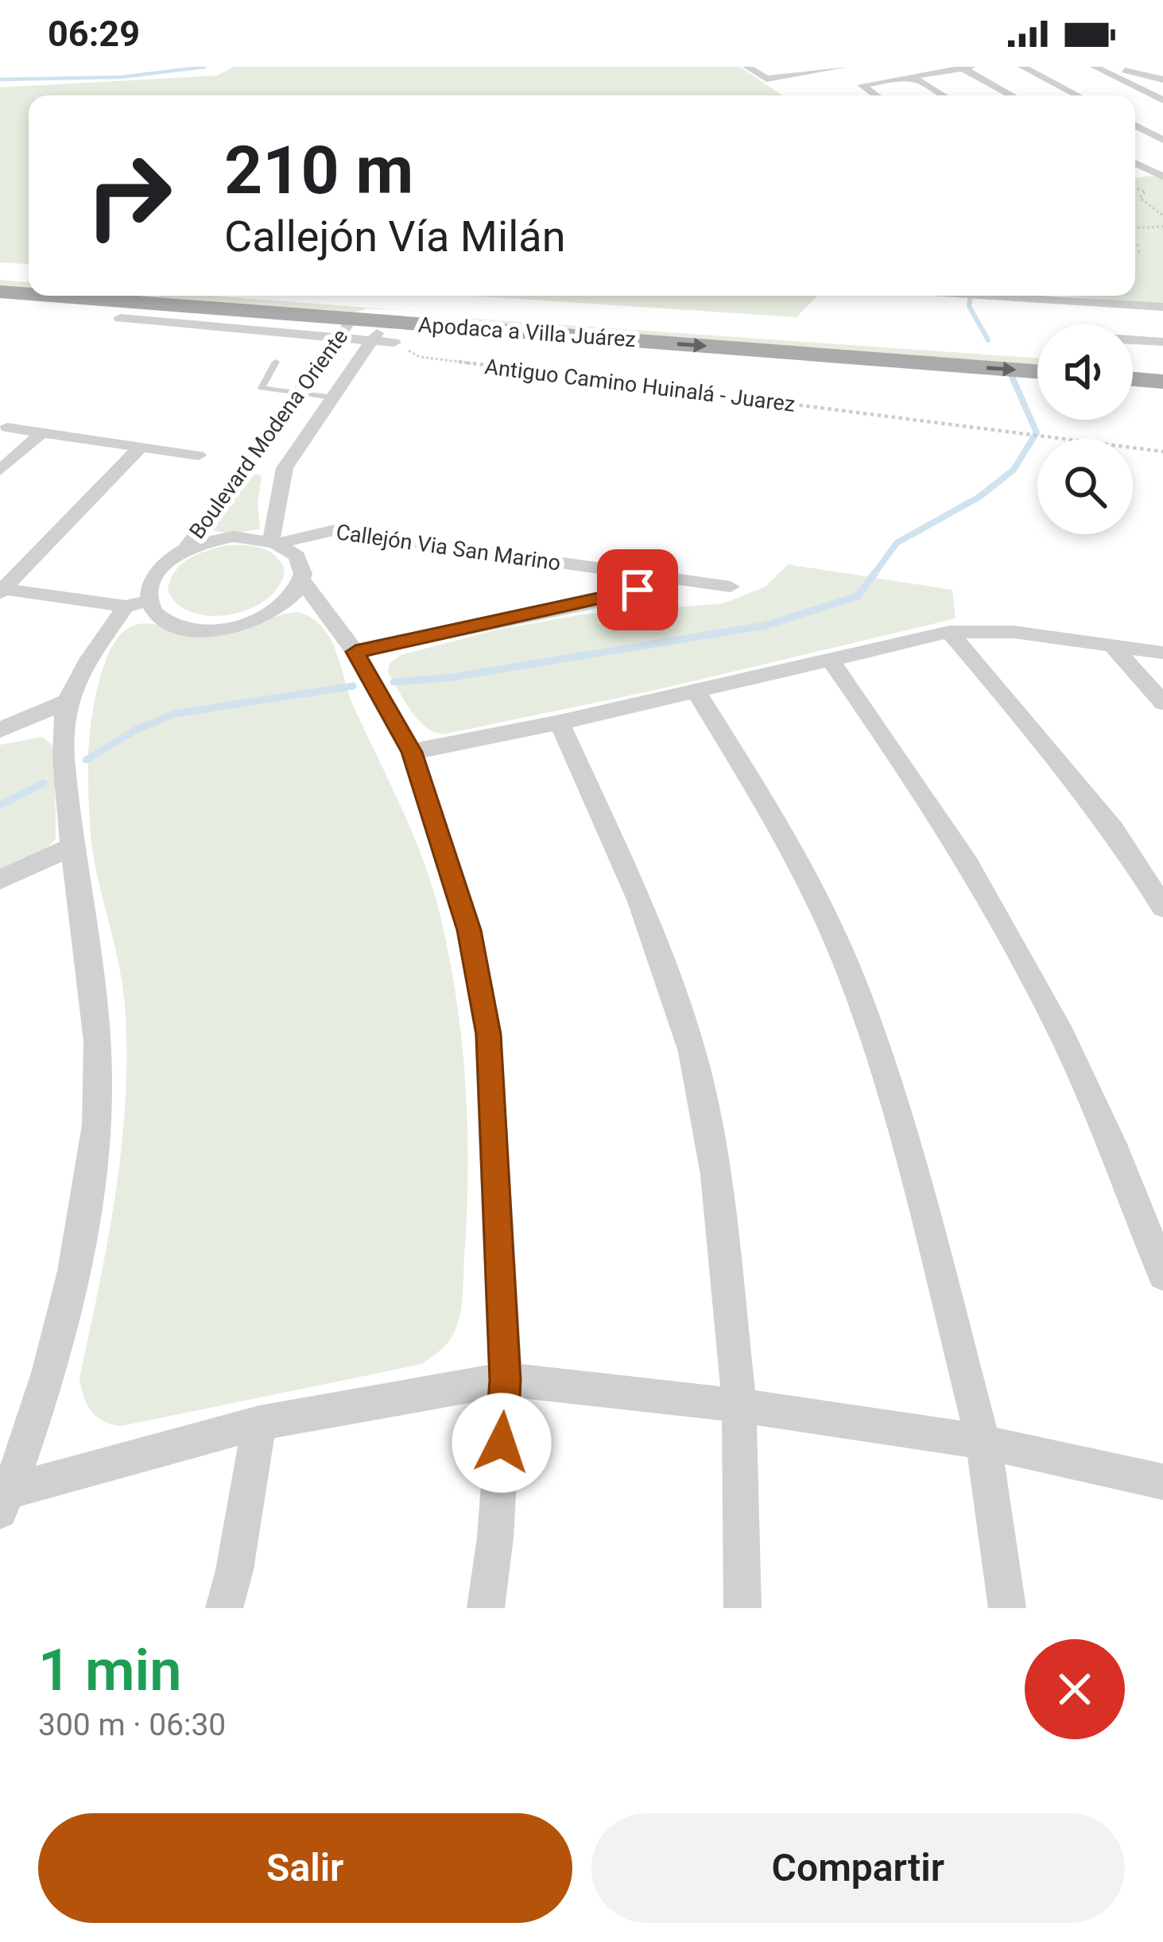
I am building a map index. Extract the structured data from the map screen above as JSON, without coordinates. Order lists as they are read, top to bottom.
{
  "streets": {
    "main road": ["Apodaca a Villa Juárez"],
    "street": ["Boulevard Modena Oriente", "Callejón Via San Marino"],
    "path": ["Antiguo Camino Huinalá - Juarez"]
  },
  "crossings": [
    ["Apodaca a Villa Juárez", "Antiguo Camino Huinalá - Juarez"],
    ["Apodaca a Villa Juárez", "Boulevard Modena Oriente"],
    ["Boulevard Modena Oriente", "Callejón Via San Marino"]
  ],
  "page": {
    "status": "06:29",
    "turn": ["210 m", "Callejón Vía Milán"],
    "heading": ["1 min", "300 m · 06:30"],
    "buttons": ["Salir", "Compartir"]
  }
}
